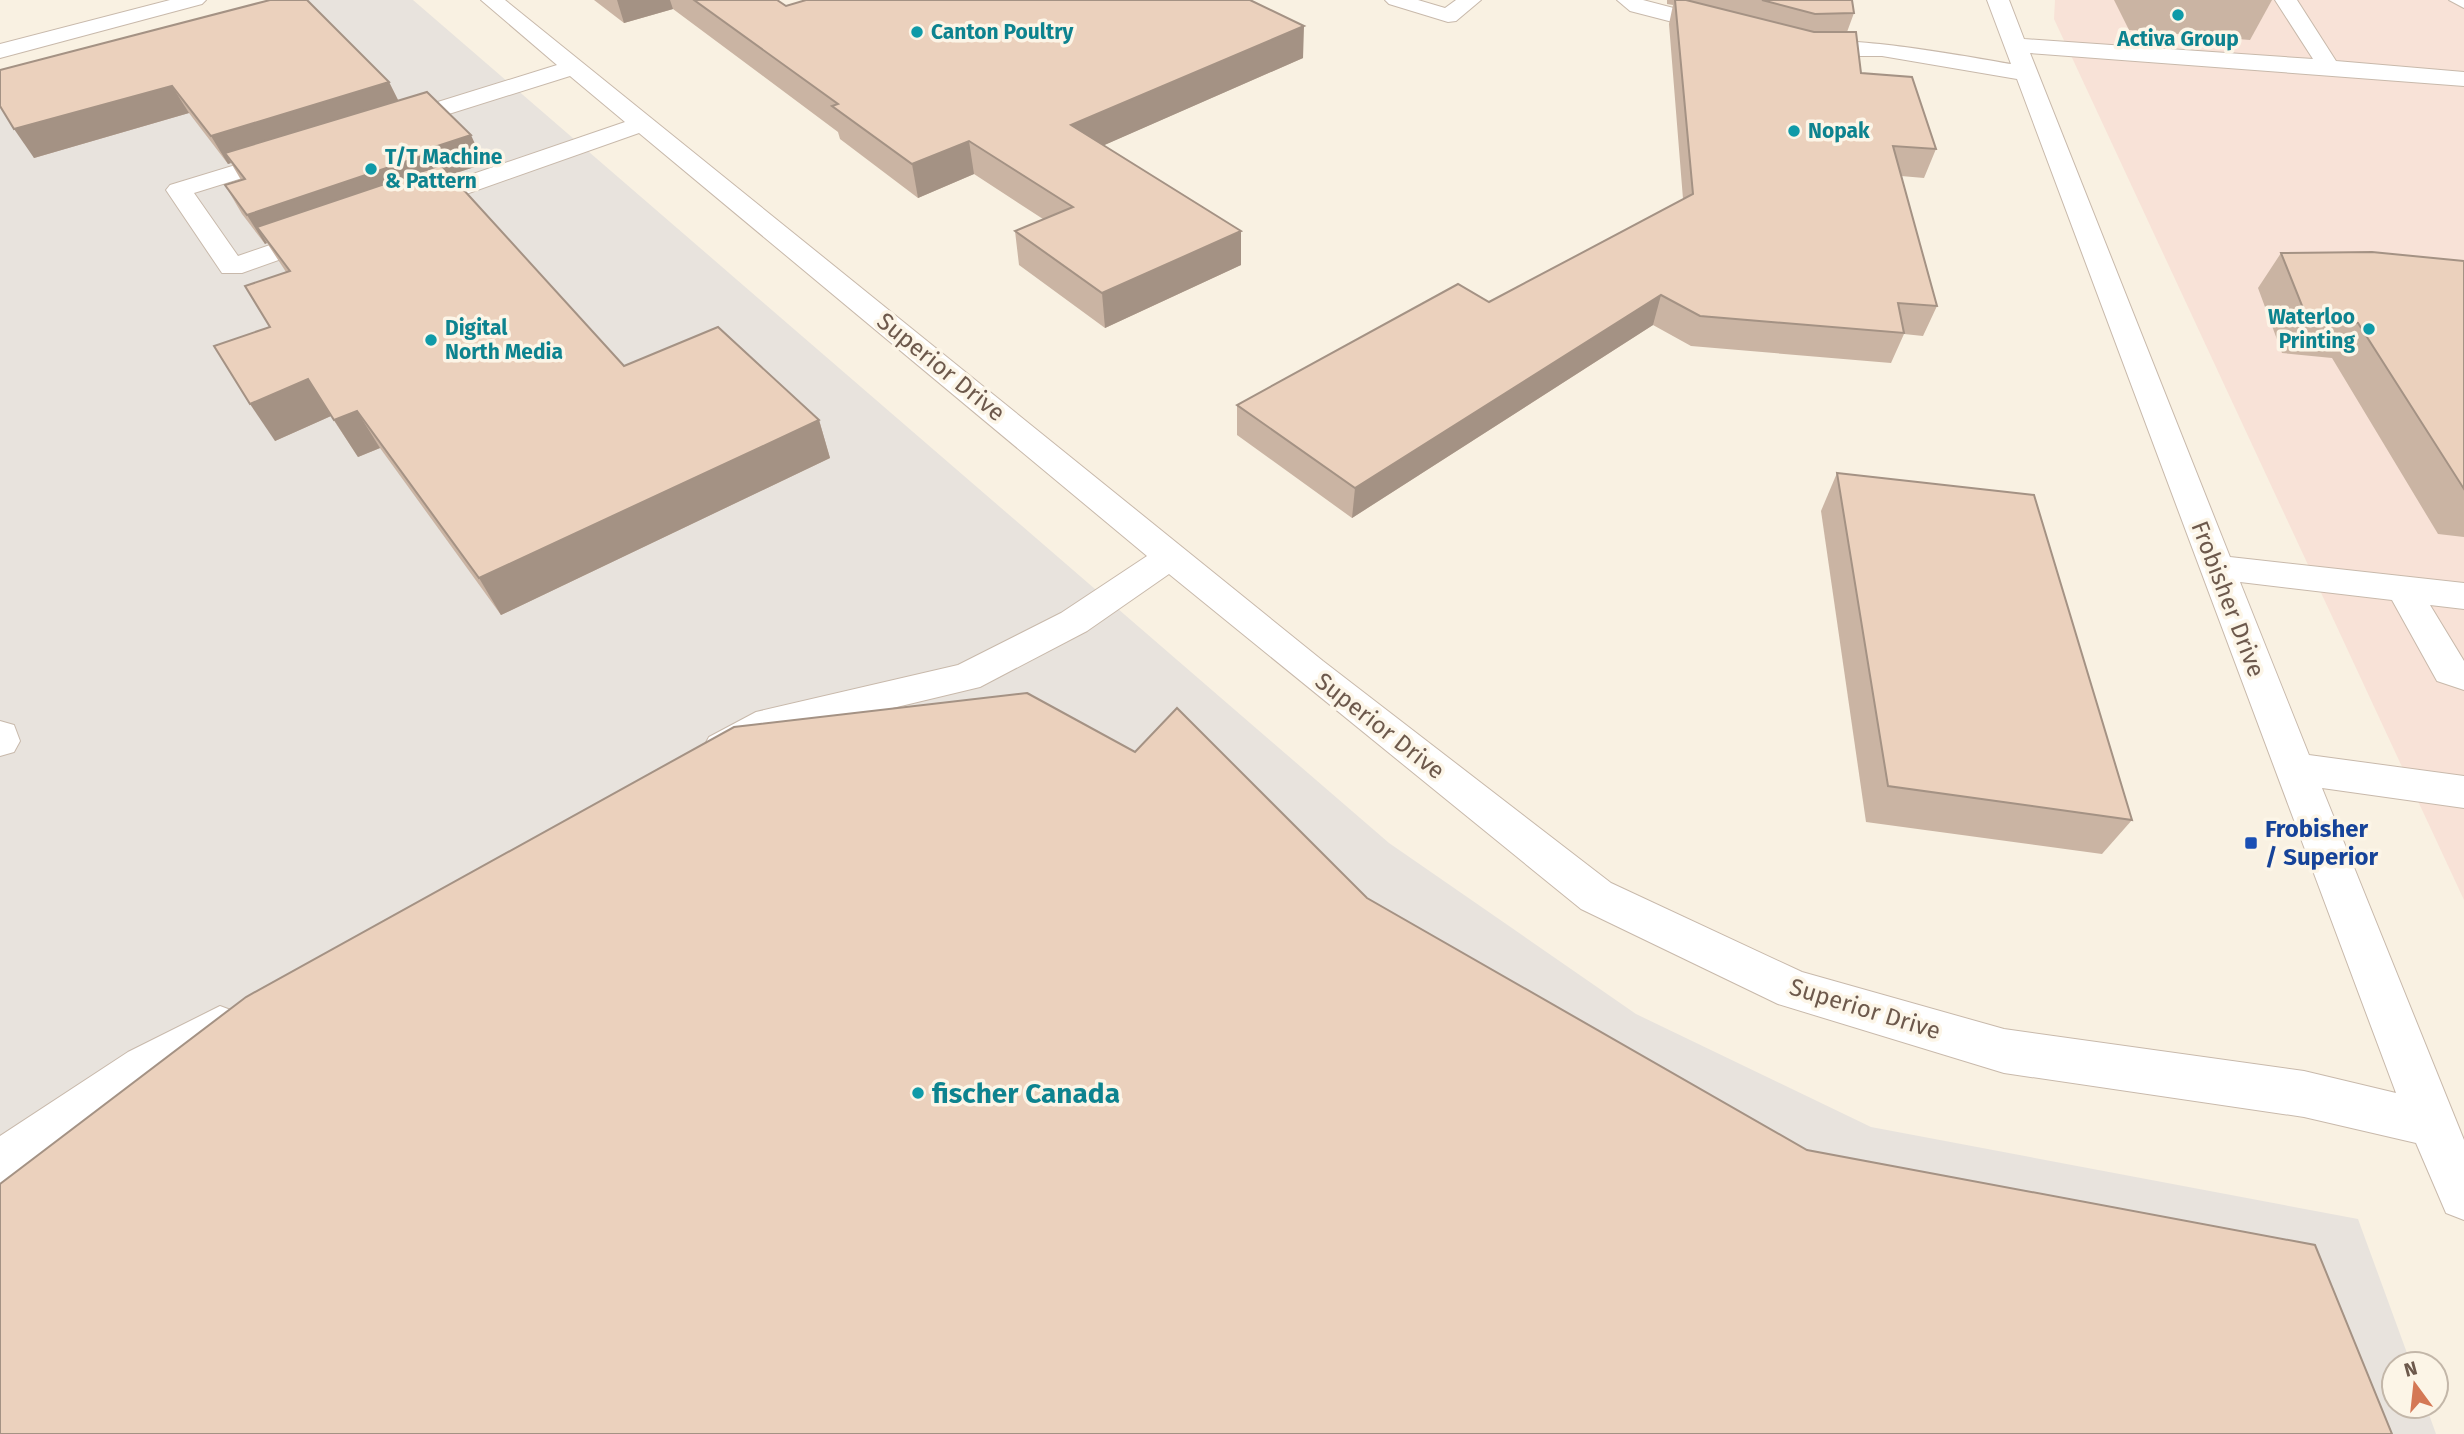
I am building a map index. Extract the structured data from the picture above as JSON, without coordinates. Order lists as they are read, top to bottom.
{
  "streets": {
    "street": ["Superior Drive", "Frobisher Drive"]
  },
  "crossings": [
    ["Superior Drive", "Frobisher Drive"]
  ],
  "places": {
    "other": [
      "Activa Group",
      "Canton Poultry",
      "Nopak",
      "T/T Machine & Pattern",
      "Waterloo Printing",
      "Digital North Media",
      "fischer Canada"
    ],
    "transit": ["Frobisher / Superior"]
  },
  "north": "top"
}
